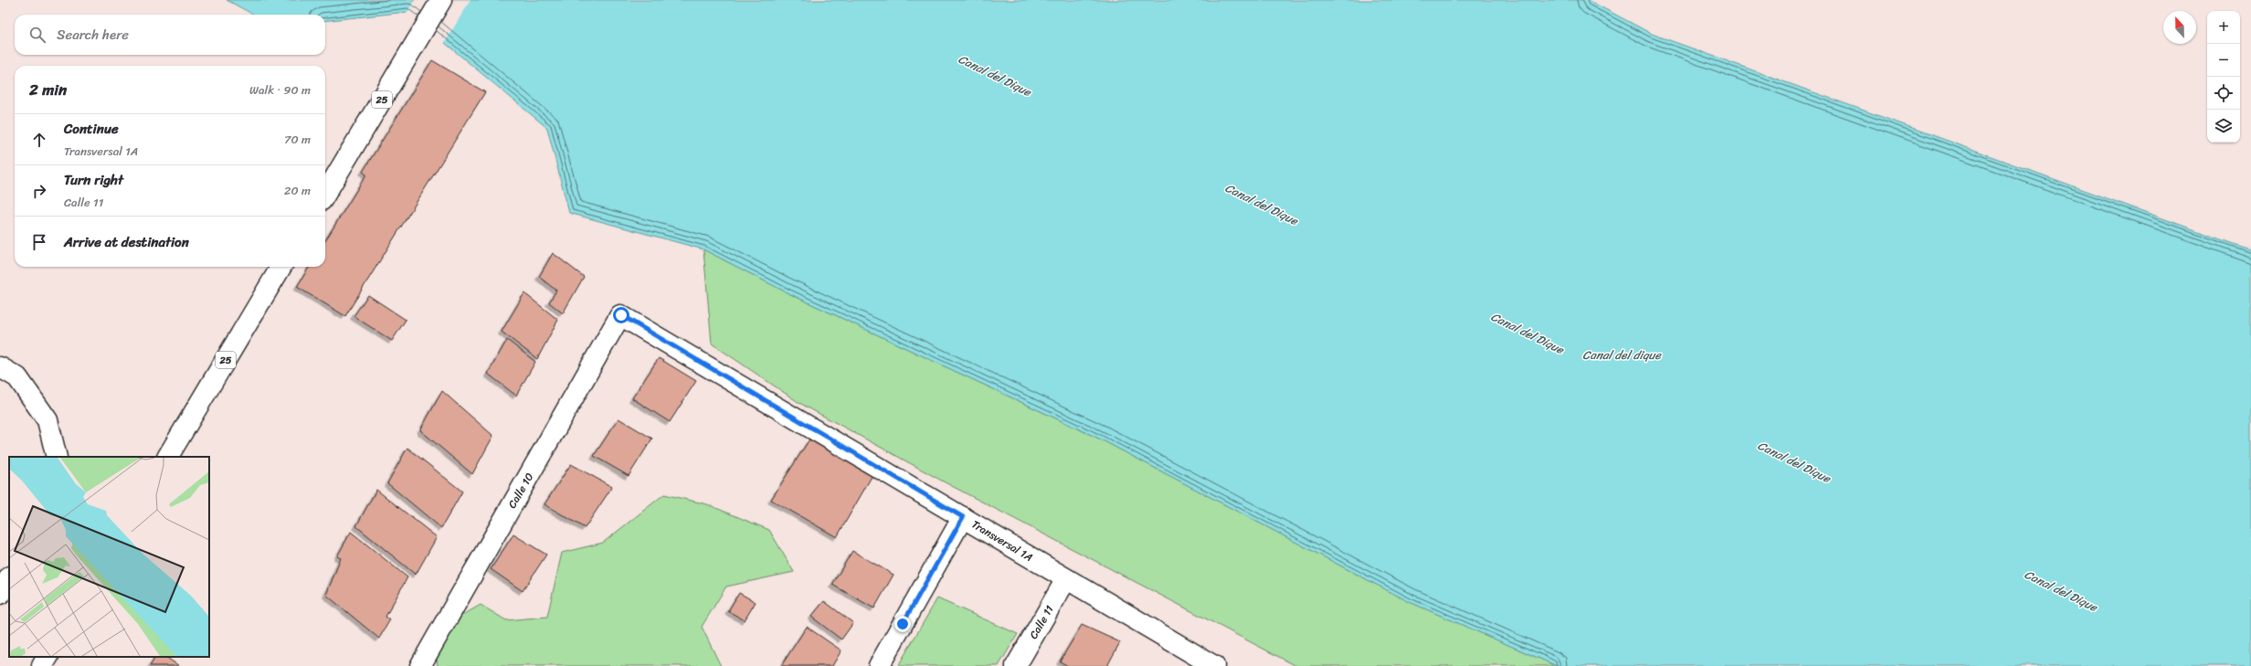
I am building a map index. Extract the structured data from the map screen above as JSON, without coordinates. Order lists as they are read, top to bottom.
{
  "streets": {
    "main road": [
      "25",
      "Calle 10",
      "Transversal 1A",
      "Calle 11"
    ]
  },
  "crossings": [
    ["Calle 10", "Transversal 1A"],
    ["Transversal 1A", "Calle 11"]
  ],
  "water": ["Canal del Dique", "Canal del dique"],
  "north": "top",
  "page": {
    "map_buttons": ["+", "−"],
    "search": "Search here",
    "heading": ["2 min", "Walk · 90 m"],
    "list": [
      ["Continue", "Transversal 1A", "70 m"],
      ["Turn right", "Calle 11", "20 m"],
      "Arrive at destination"
    ]
  }
}
